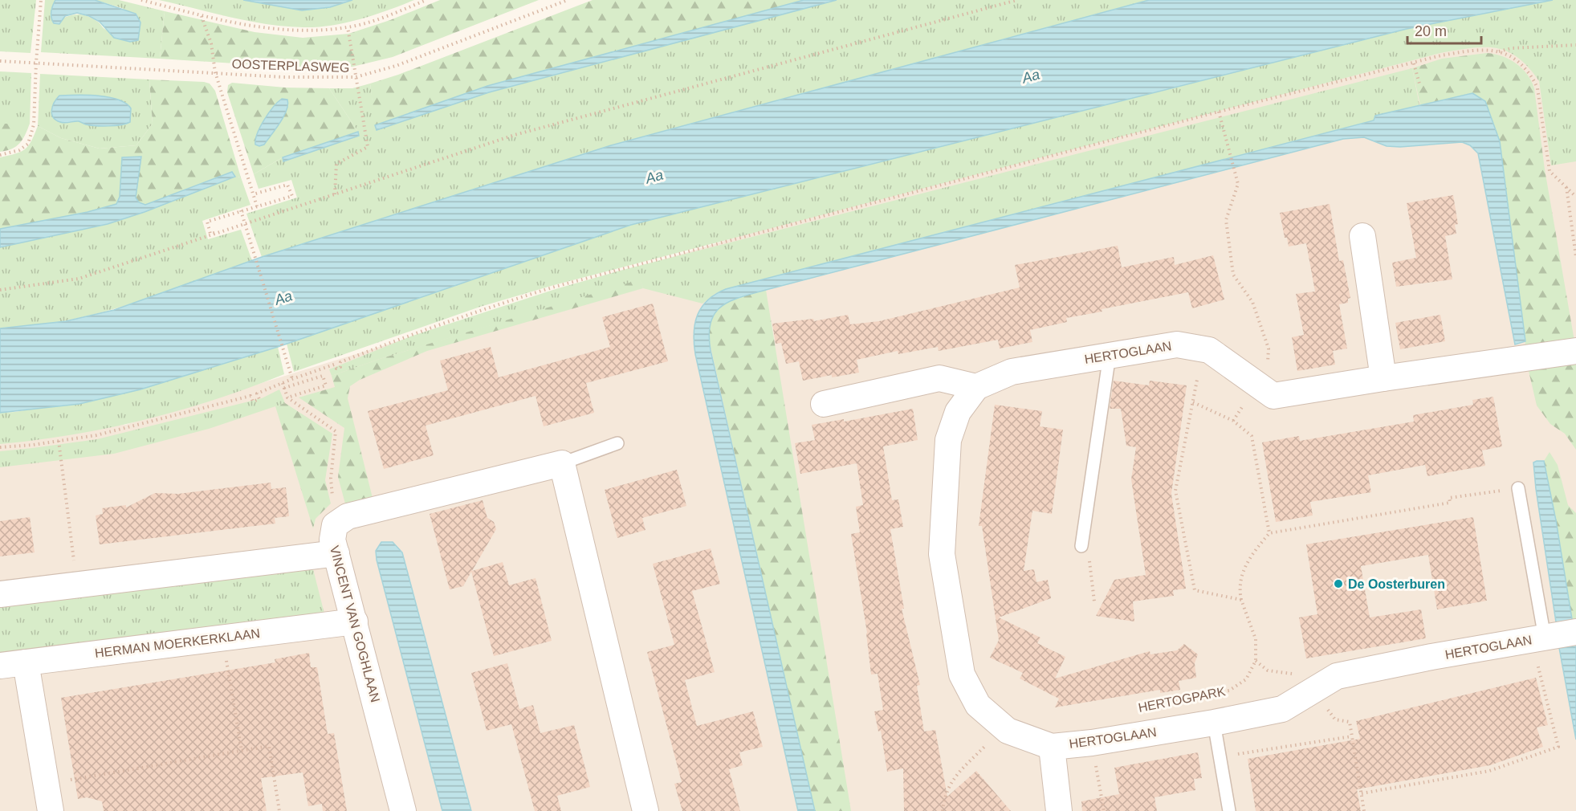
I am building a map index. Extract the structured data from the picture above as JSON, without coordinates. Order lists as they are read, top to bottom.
{
  "streets": {
    "street": ["HERTOGLAAN", "VINCENT VAN GOGHLAAN", "HERMAN MOERKERKLAAN"],
    "path": ["OOSTERPLASWEG", "HERTOGPARK"]
  },
  "crossings": [
    ["VINCENT VAN GOGHLAAN", "HERMAN MOERKERKLAAN"]
  ],
  "water": ["Aa"],
  "places": ["De Oosterburen"],
  "scale_bar": "20 m"
}
